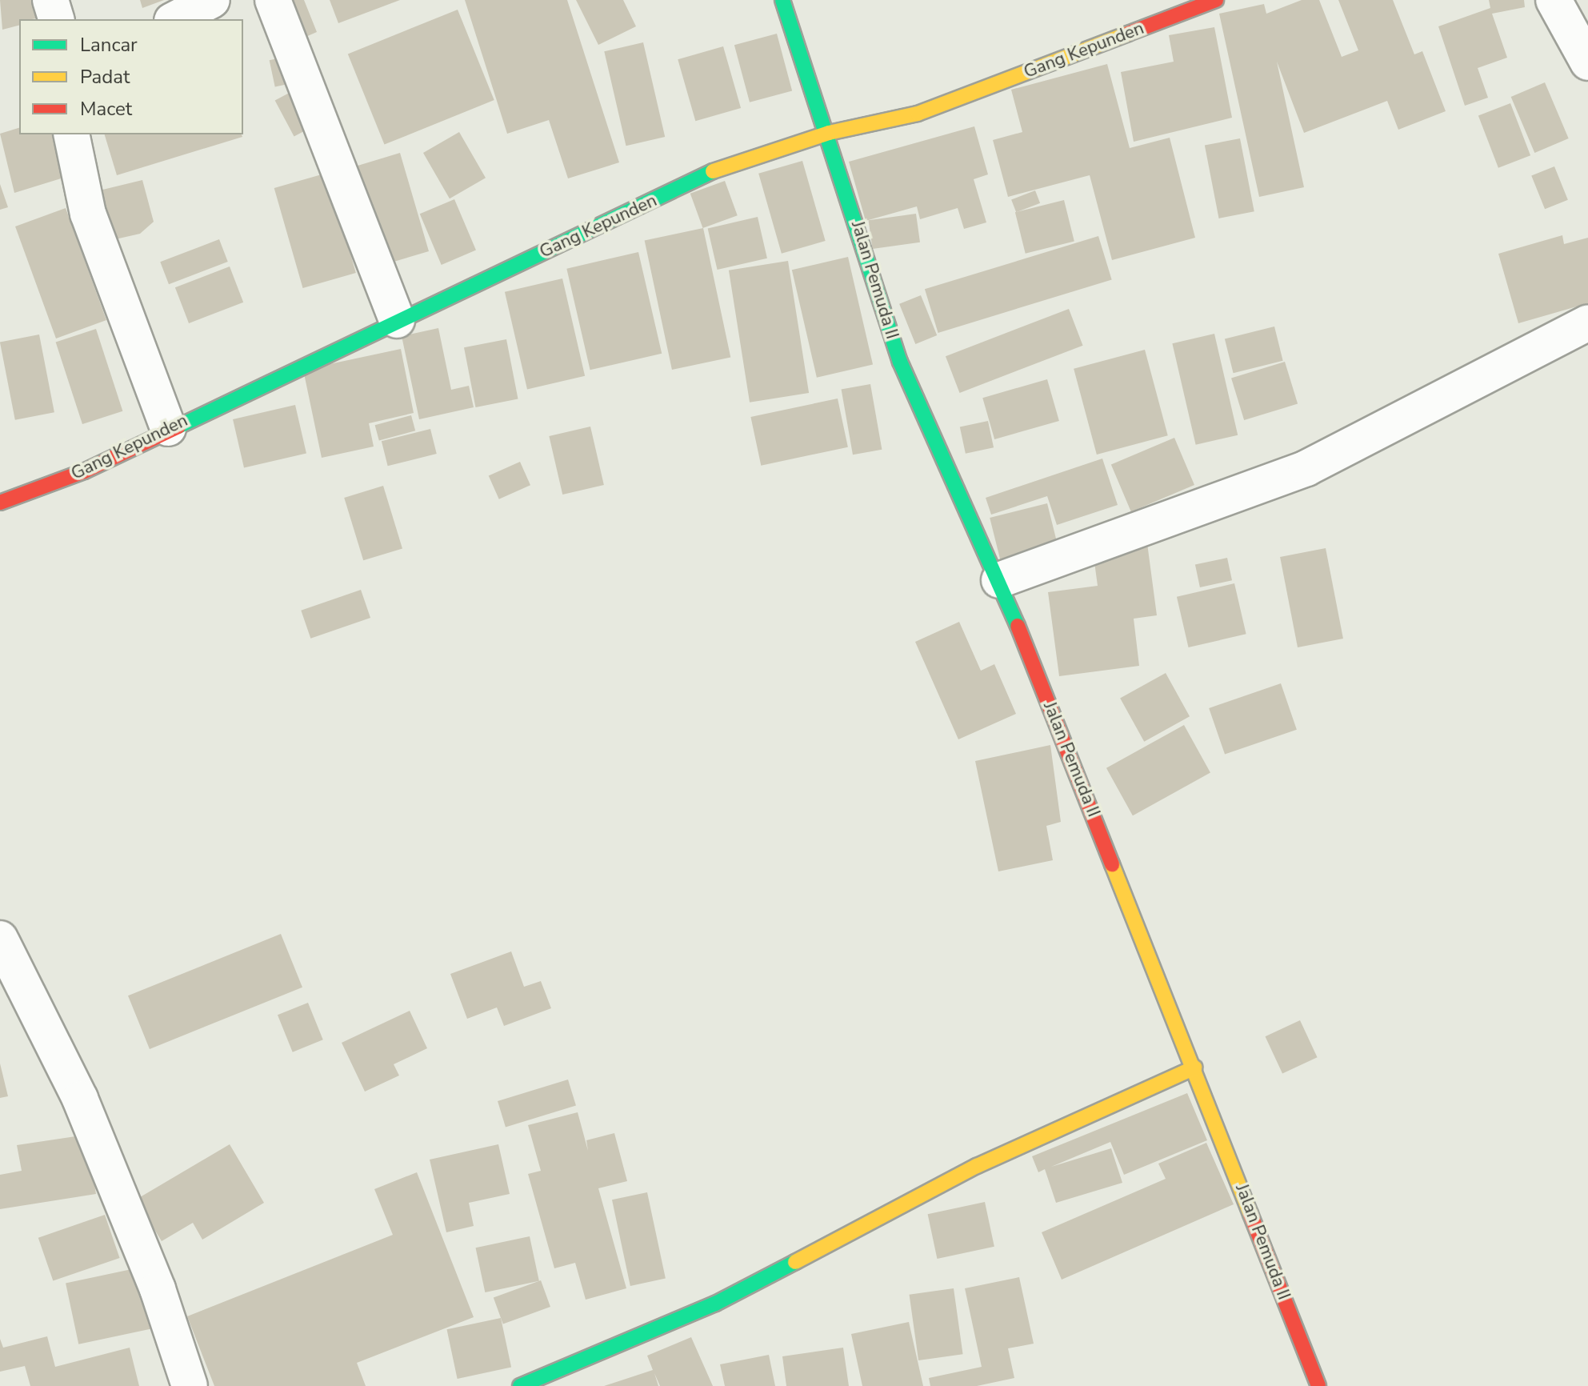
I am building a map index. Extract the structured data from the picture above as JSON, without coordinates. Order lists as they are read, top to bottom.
{
  "streets": {
    "street": ["Gang Kepunden", "Jalan Pemuda II"]
  },
  "crossings": [
    ["Gang Kepunden", "Jalan Pemuda II"]
  ],
  "legend": ["Lancar", "Padat", "Macet"]
}
